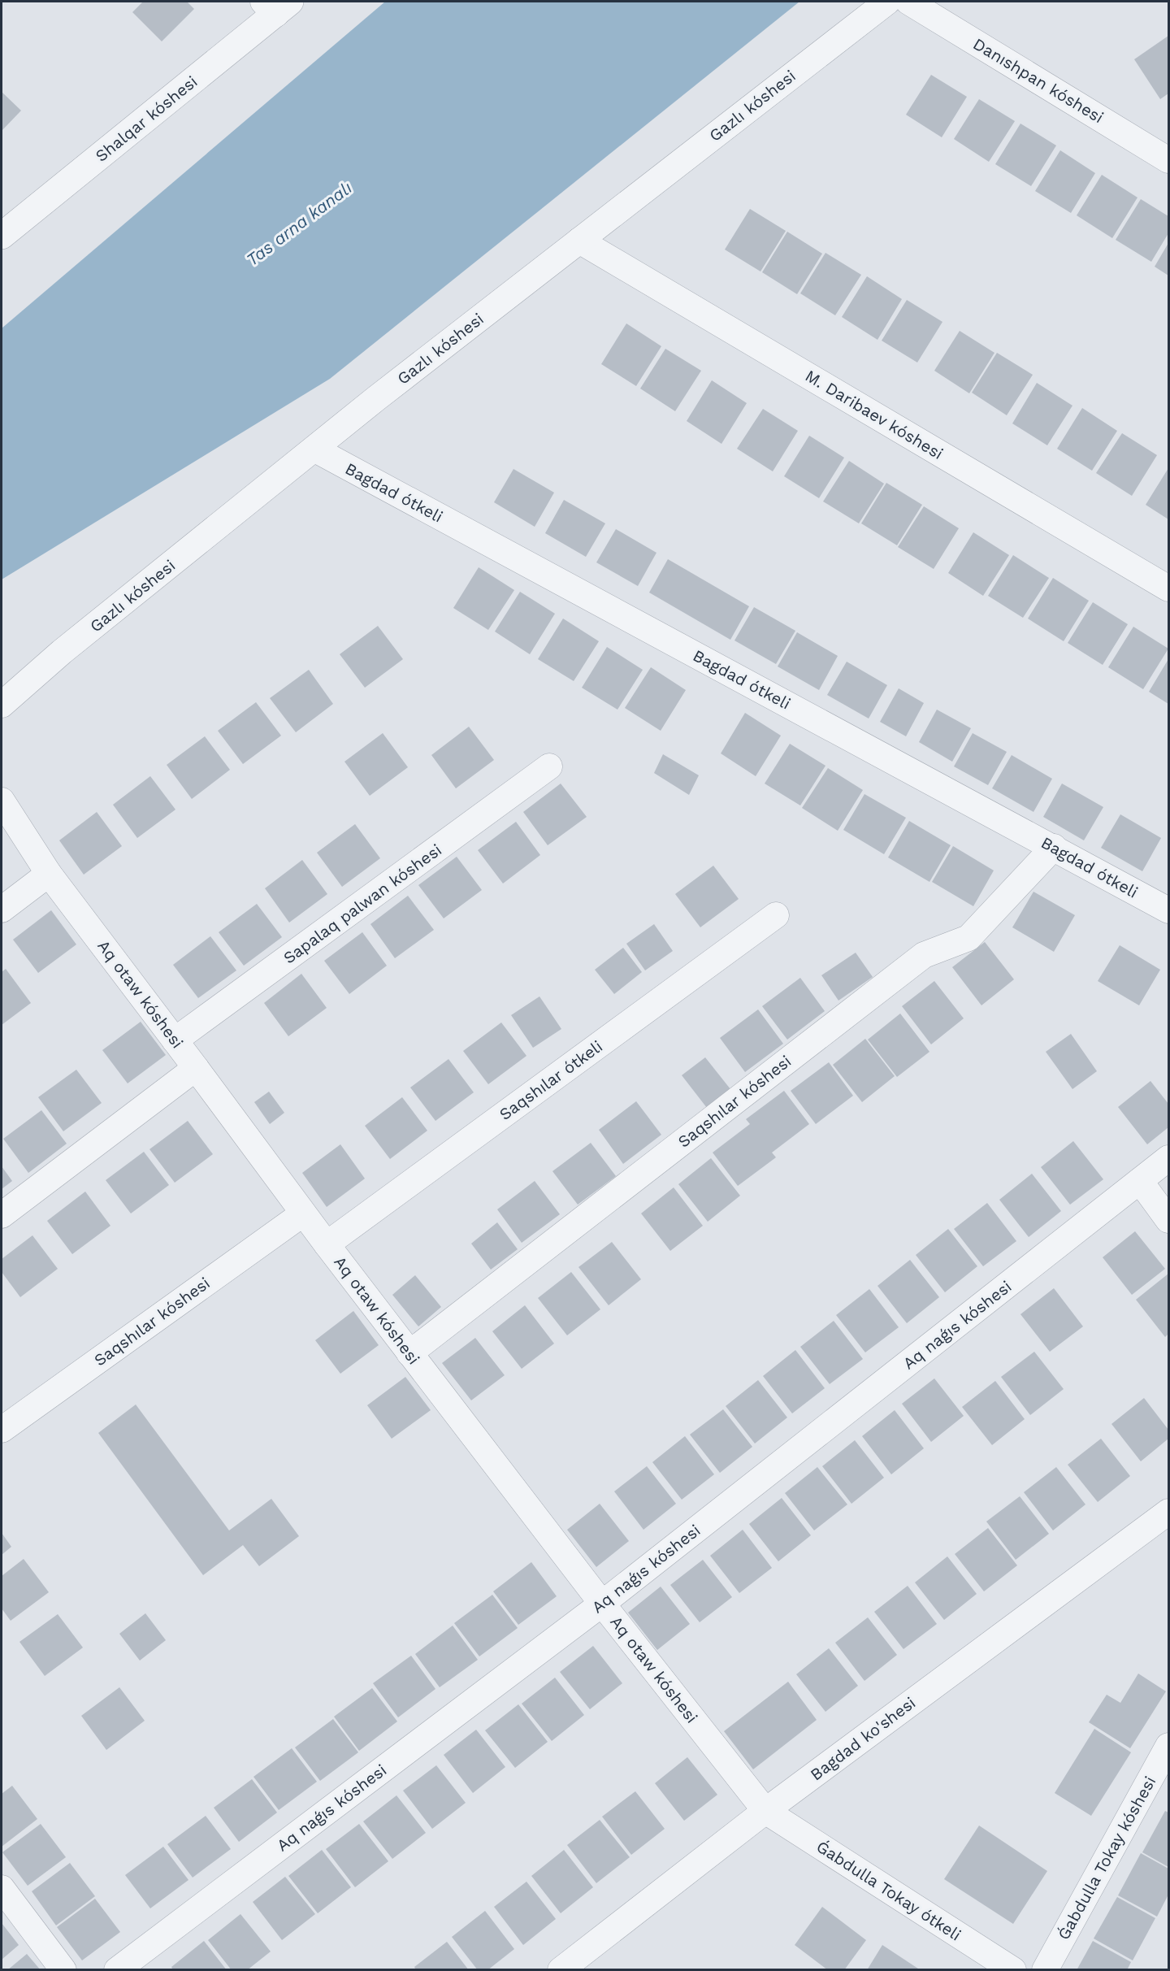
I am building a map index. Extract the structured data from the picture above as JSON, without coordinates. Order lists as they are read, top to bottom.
{
  "streets": {
    "street": [
      "Danıshpan kóshesi",
      "Gazlı kóshesi",
      "Shalqar kóshesi",
      "M. Daribaev kóshesi",
      "Bagdad ótkeli",
      "Sapalaq palwan kóshesi",
      "Aq otaw kóshesi",
      "Saqshılar ótkeli",
      "Saqshılar kóshesi",
      "Aq naǵıs kóshesi",
      "Bagdad ko'shesi",
      "Ǵabdulla Tokay kóshesi",
      "Ǵabdulla Tokay ótkeli"
    ]
  },
  "crossings": [
    ["Gazlı kóshesi", "M. Daribaev kóshesi"],
    ["Gazlı kóshesi", "Bagdad ótkeli"],
    ["Bagdad ótkeli", "Saqshılar kóshesi"],
    ["Sapalaq palwan kóshesi", "Aq otaw kóshesi"],
    ["Aq otaw kóshesi", "Saqshılar ótkeli"],
    ["Aq otaw kóshesi", "Saqshılar kóshesi"],
    ["Aq otaw kóshesi", "Aq naǵıs kóshesi"],
    ["Aq otaw kóshesi", "Bagdad ko'shesi"],
    ["Aq otaw kóshesi", "Ǵabdulla Tokay ótkeli"],
    ["Bagdad ko'shesi", "Ǵabdulla Tokay ótkeli"]
  ],
  "water": ["Tas arna kanalı"]
}
